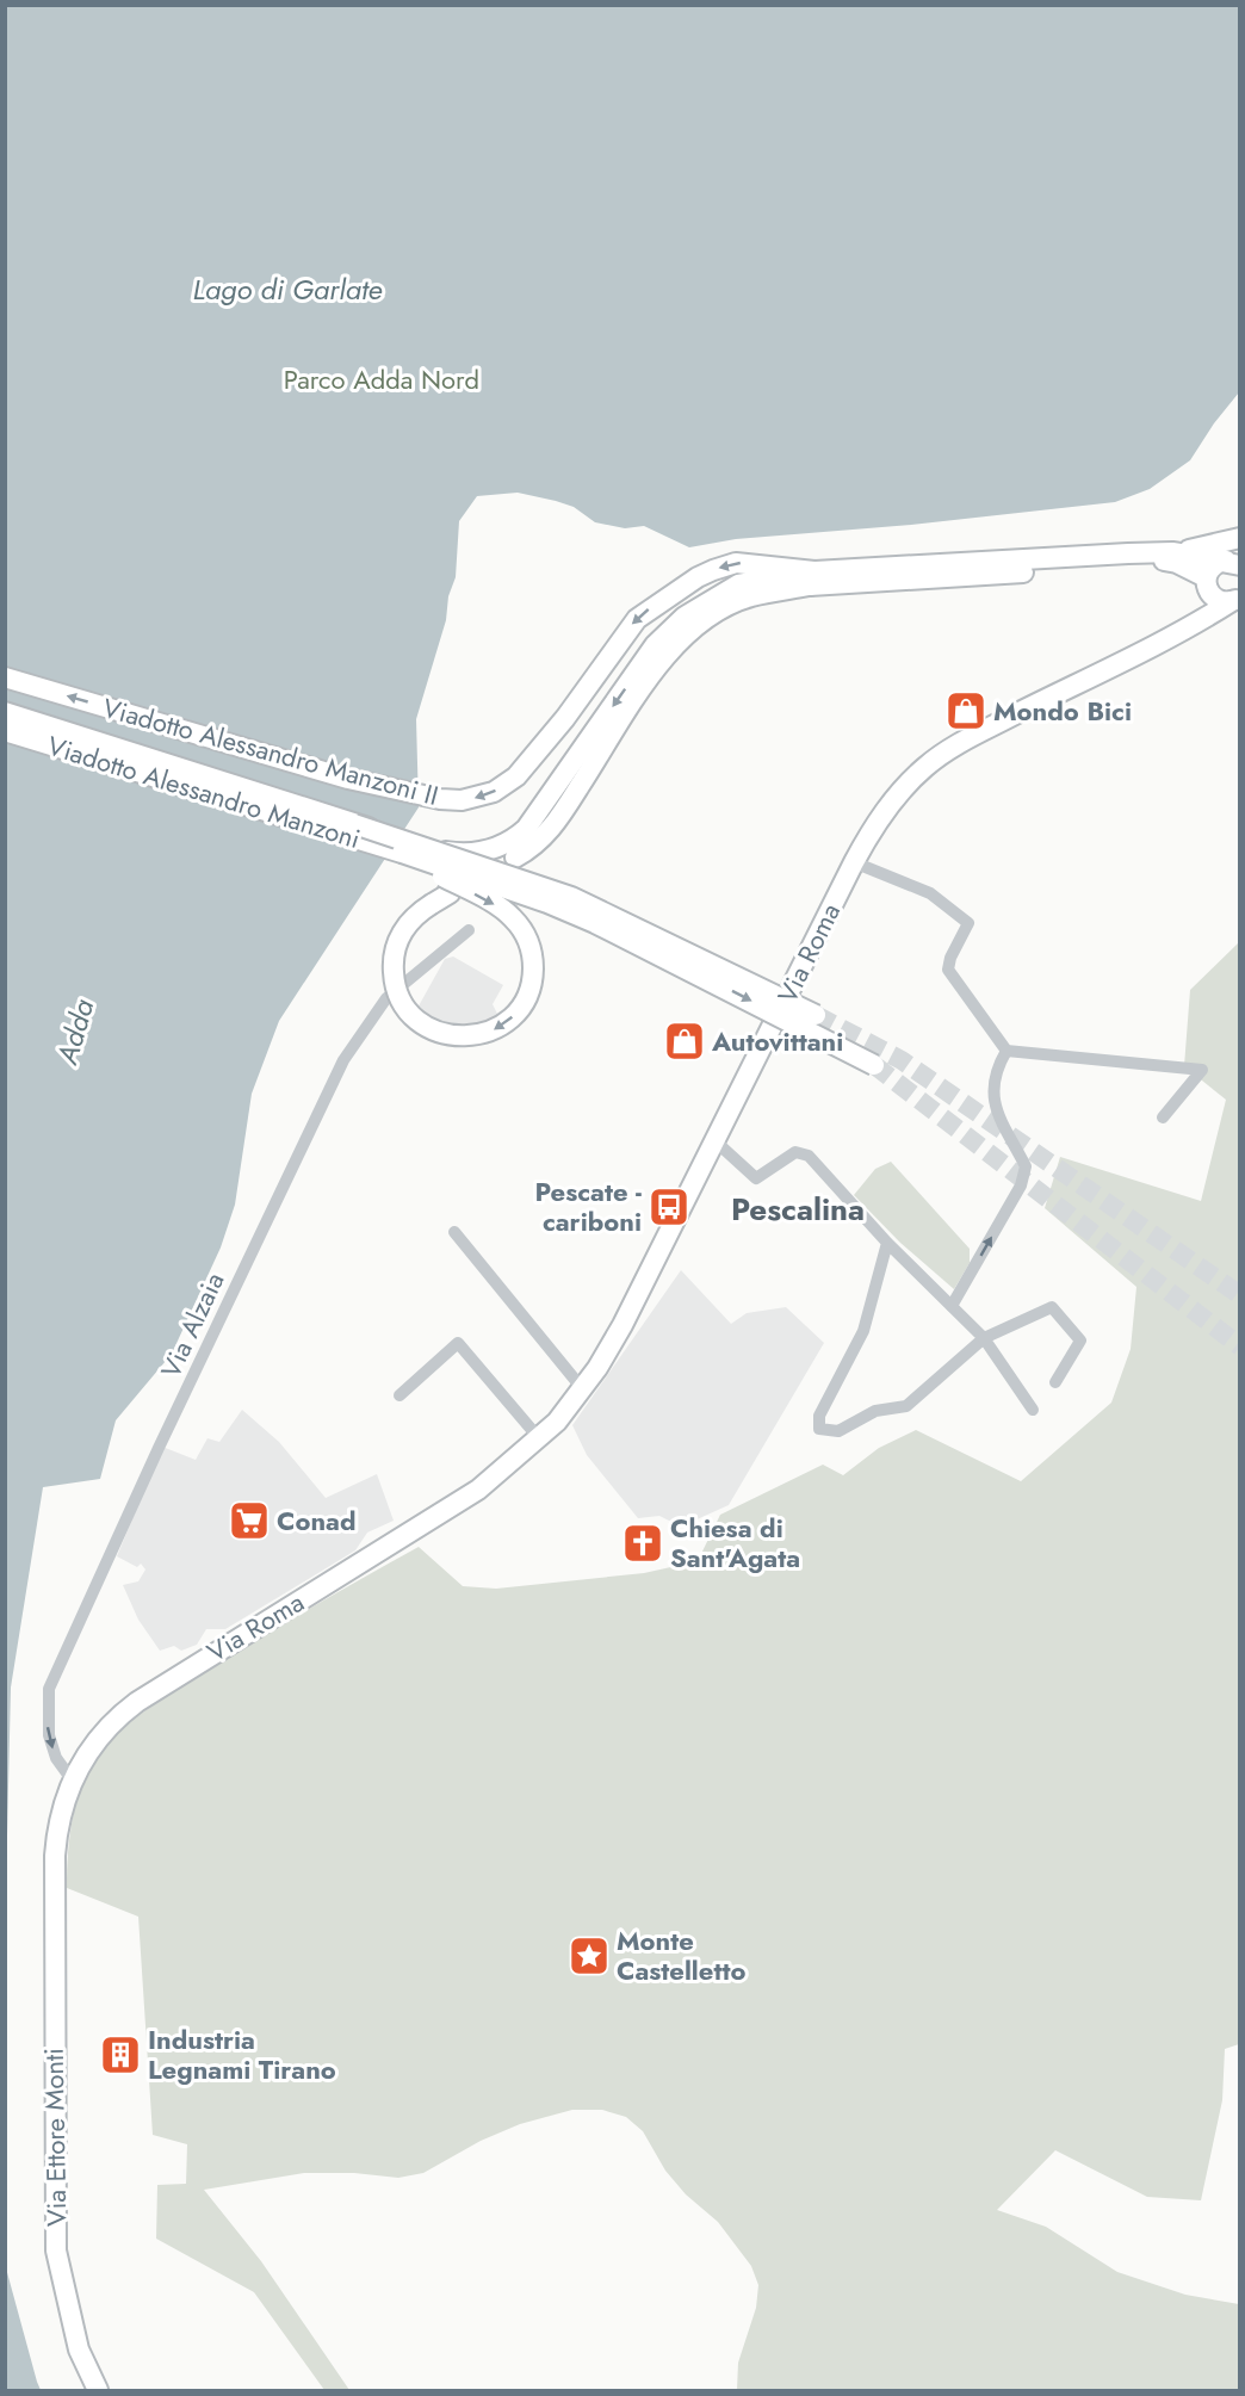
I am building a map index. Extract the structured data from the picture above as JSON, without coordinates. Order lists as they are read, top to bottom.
{
  "streets": {
    "main road": [
      "Viadotto Alessandro Manzoni II",
      "Viadotto Alessandro Manzoni",
      "Via Roma",
      "Via Ettore Monti"
    ],
    "street": ["Via Alzaia"]
  },
  "crossings": [
    ["Via Roma", "Via Alzaia"],
    ["Via Roma", "Via Ettore Monti"]
  ],
  "one_way": ["Viadotto Alessandro Manzoni II", "Via Alzaia"],
  "districts": ["Pescalina"],
  "water": ["Lago di Garlate", "Adda"],
  "parks": ["Parco Adda Nord"],
  "places": {
    "shop": ["Mondo Bici", "Autovittani"],
    "bus stop": ["Pescate - cariboni"],
    "supermarket": ["Conad"],
    "church": ["Chiesa di Sant'Agata"],
    "place": ["Monte Castelletto"],
    "building": ["Industria Legnami Tirano"]
  }
}
